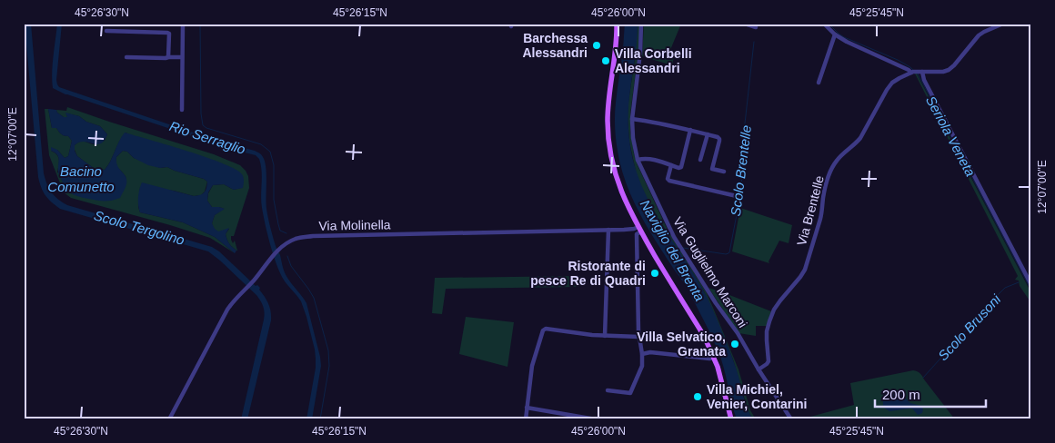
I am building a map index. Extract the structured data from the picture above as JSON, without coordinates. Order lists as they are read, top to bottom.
{
  "streets": {
    "street": ["Via Brentelle", "Via Molinella", "Via Guglielmo Marconi"]
  },
  "crossings": [
    ["Via Brentelle", "Via Guglielmo Marconi"]
  ],
  "water": [
    "Seriola Veneta",
    "Rio Serraglio",
    "Scolo Brentelle",
    "Bacino Comunetto",
    "Scolo Tergolino",
    "Naviglio del Brenta",
    "Scolo Brusoni"
  ],
  "places": [
    "Barchessa Alessandri",
    "Villa Corbelli Alessandri",
    "Ristorante di pesce Re di Quadri",
    "Villa Selvatico, Granata",
    "Villa Michiel, Venier, Contarini"
  ],
  "scale_bar": "200 m",
  "coordinates": [
    "45°26'30\"N",
    "45°26'15\"N",
    "45°26'00\"N",
    "45°25'45\"N",
    "12°07'00\"E"
  ]
}
